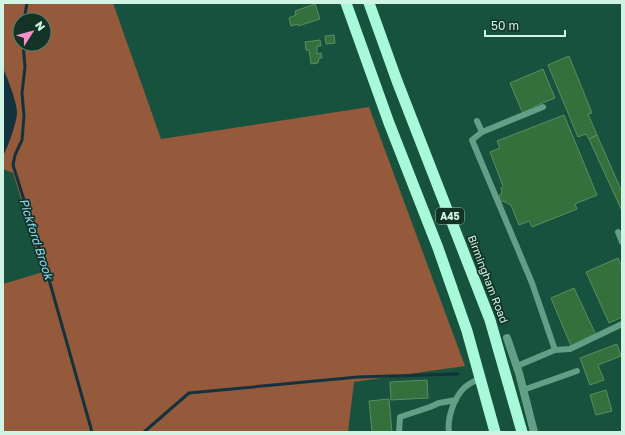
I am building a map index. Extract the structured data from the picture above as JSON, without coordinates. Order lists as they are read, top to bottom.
{
  "streets": {
    "highway": ["A45", "Birmingham Road"]
  },
  "water": ["Pickford Brook"],
  "scale_bar": "50 m",
  "north": "top right"
}
